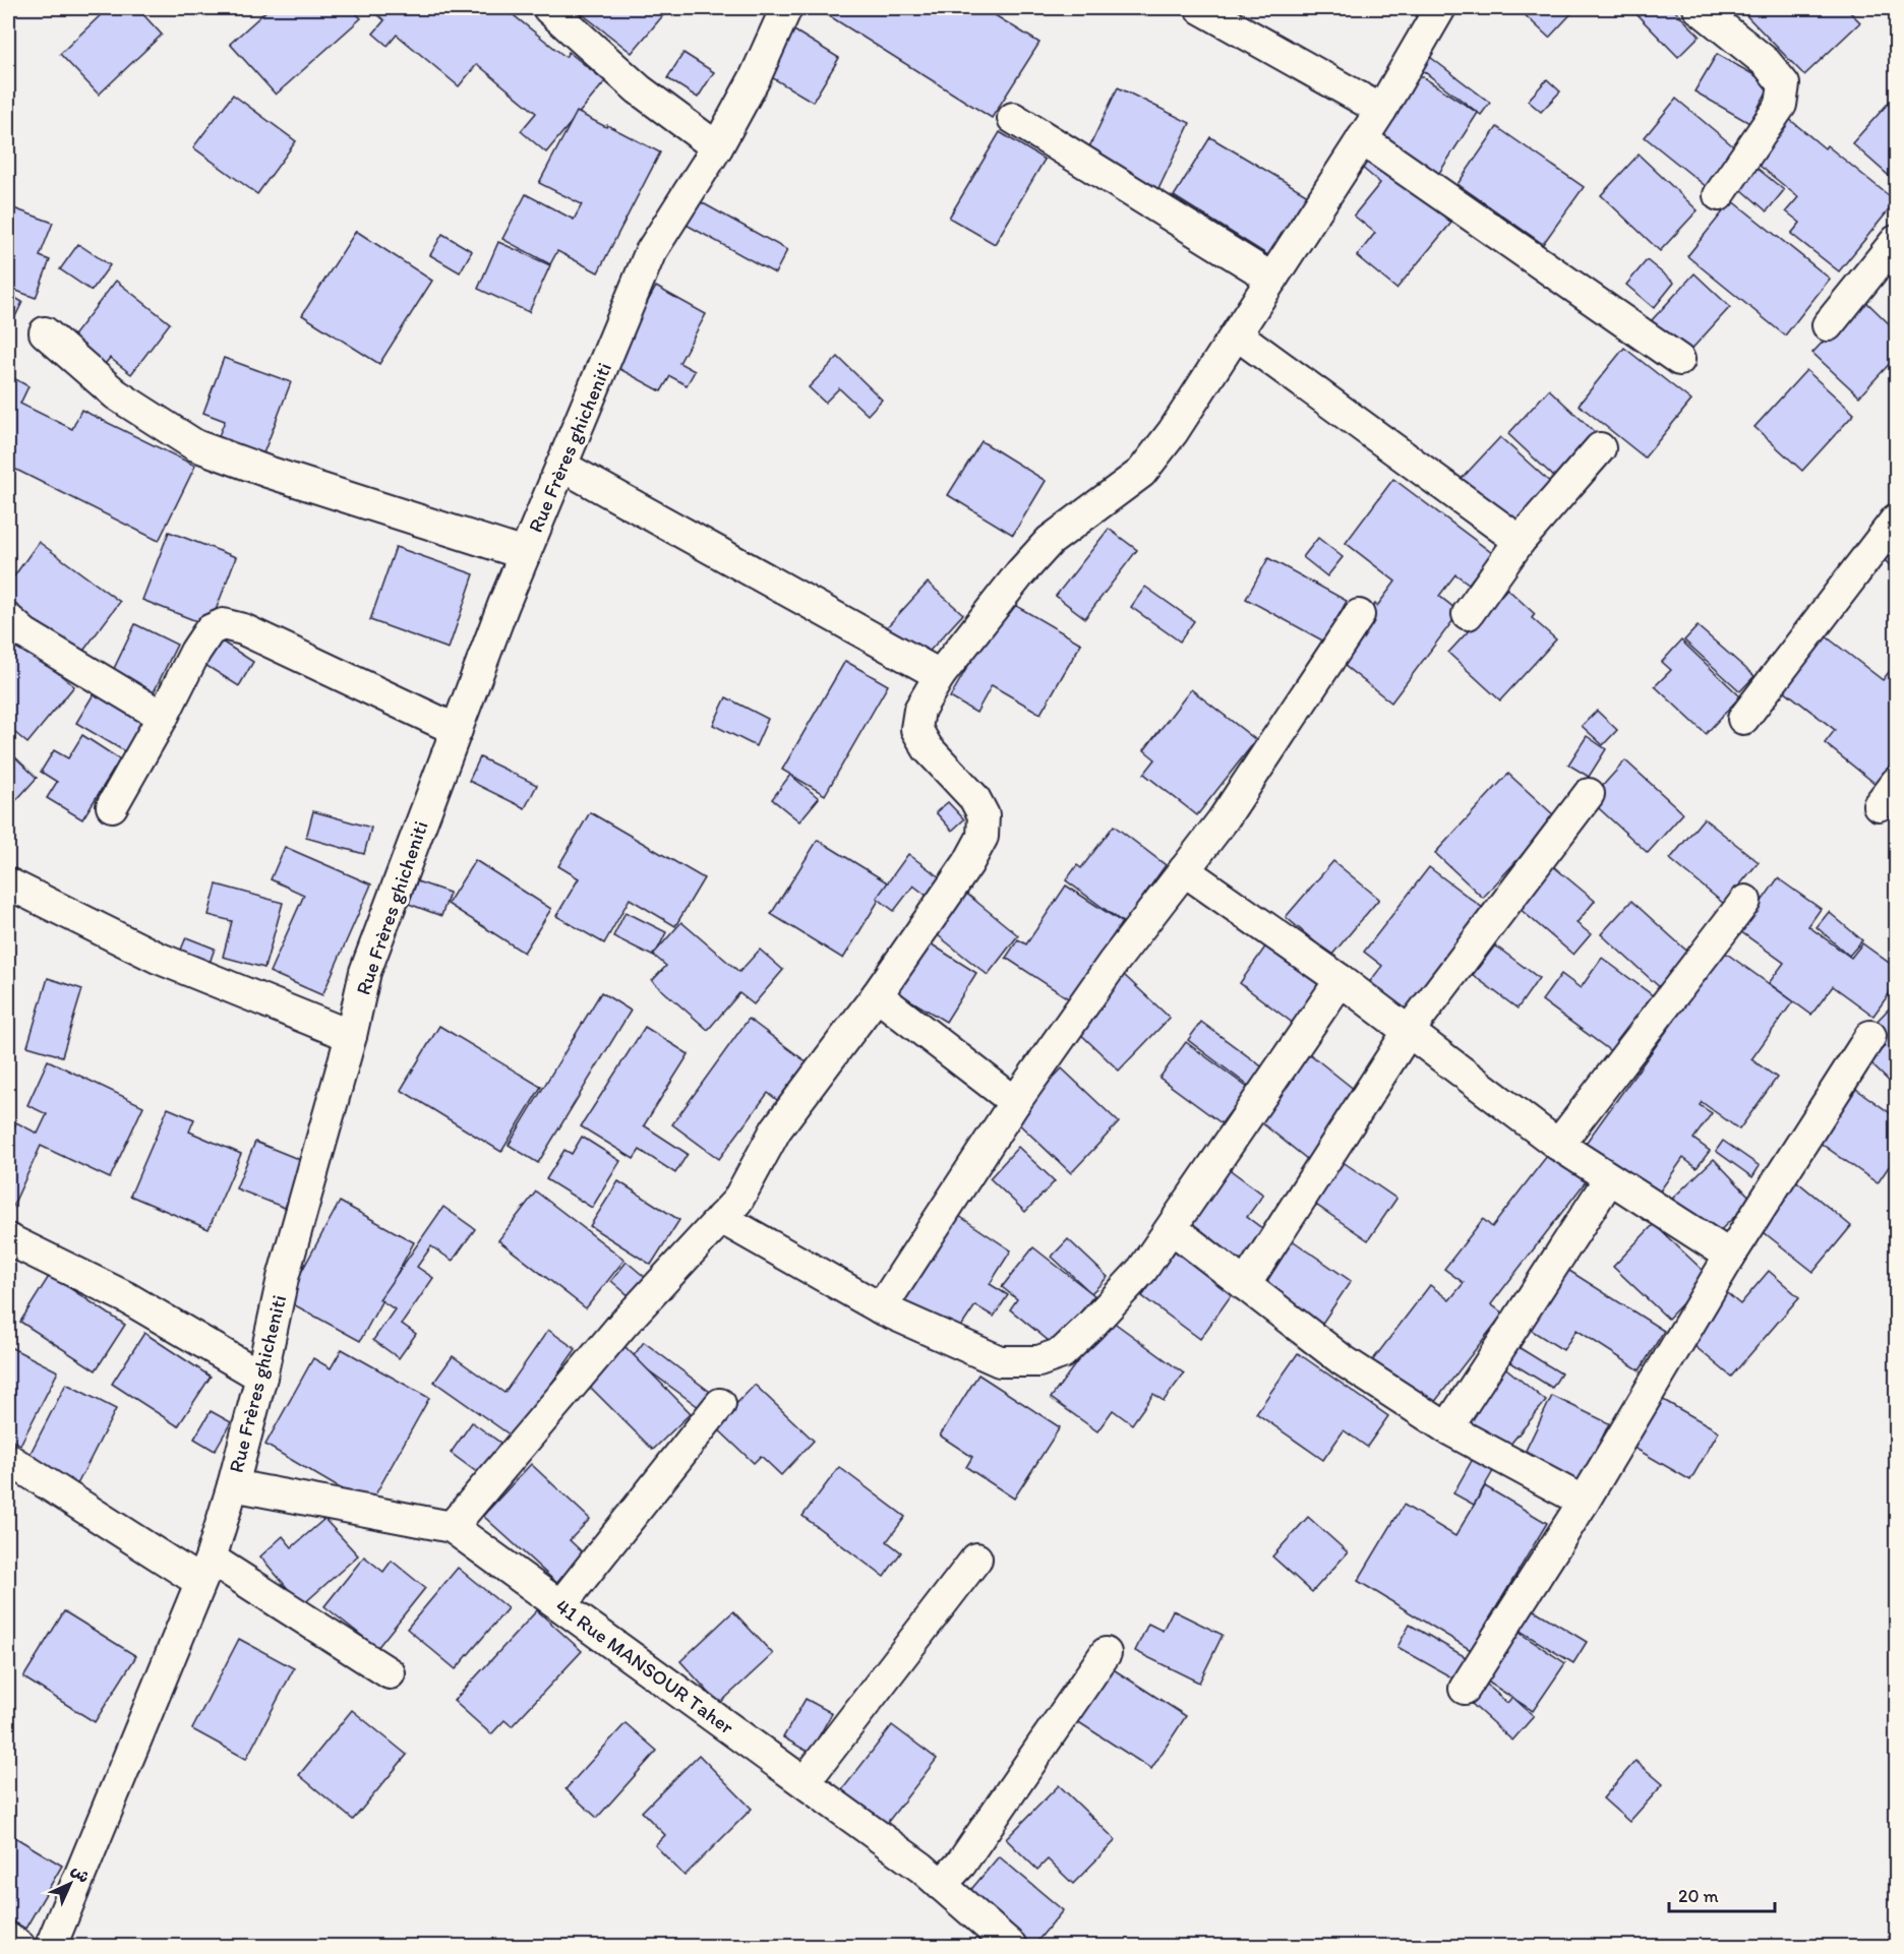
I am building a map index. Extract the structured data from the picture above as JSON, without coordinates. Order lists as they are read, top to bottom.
{
  "streets": {
    "street": ["Rue Frères ghicheniti", "41 Rue MANSOUR Taher"]
  },
  "crossings": [
    ["Rue Frères ghicheniti", "41 Rue MANSOUR Taher"]
  ],
  "scale_bar": "20 m",
  "north": "top right"
}
